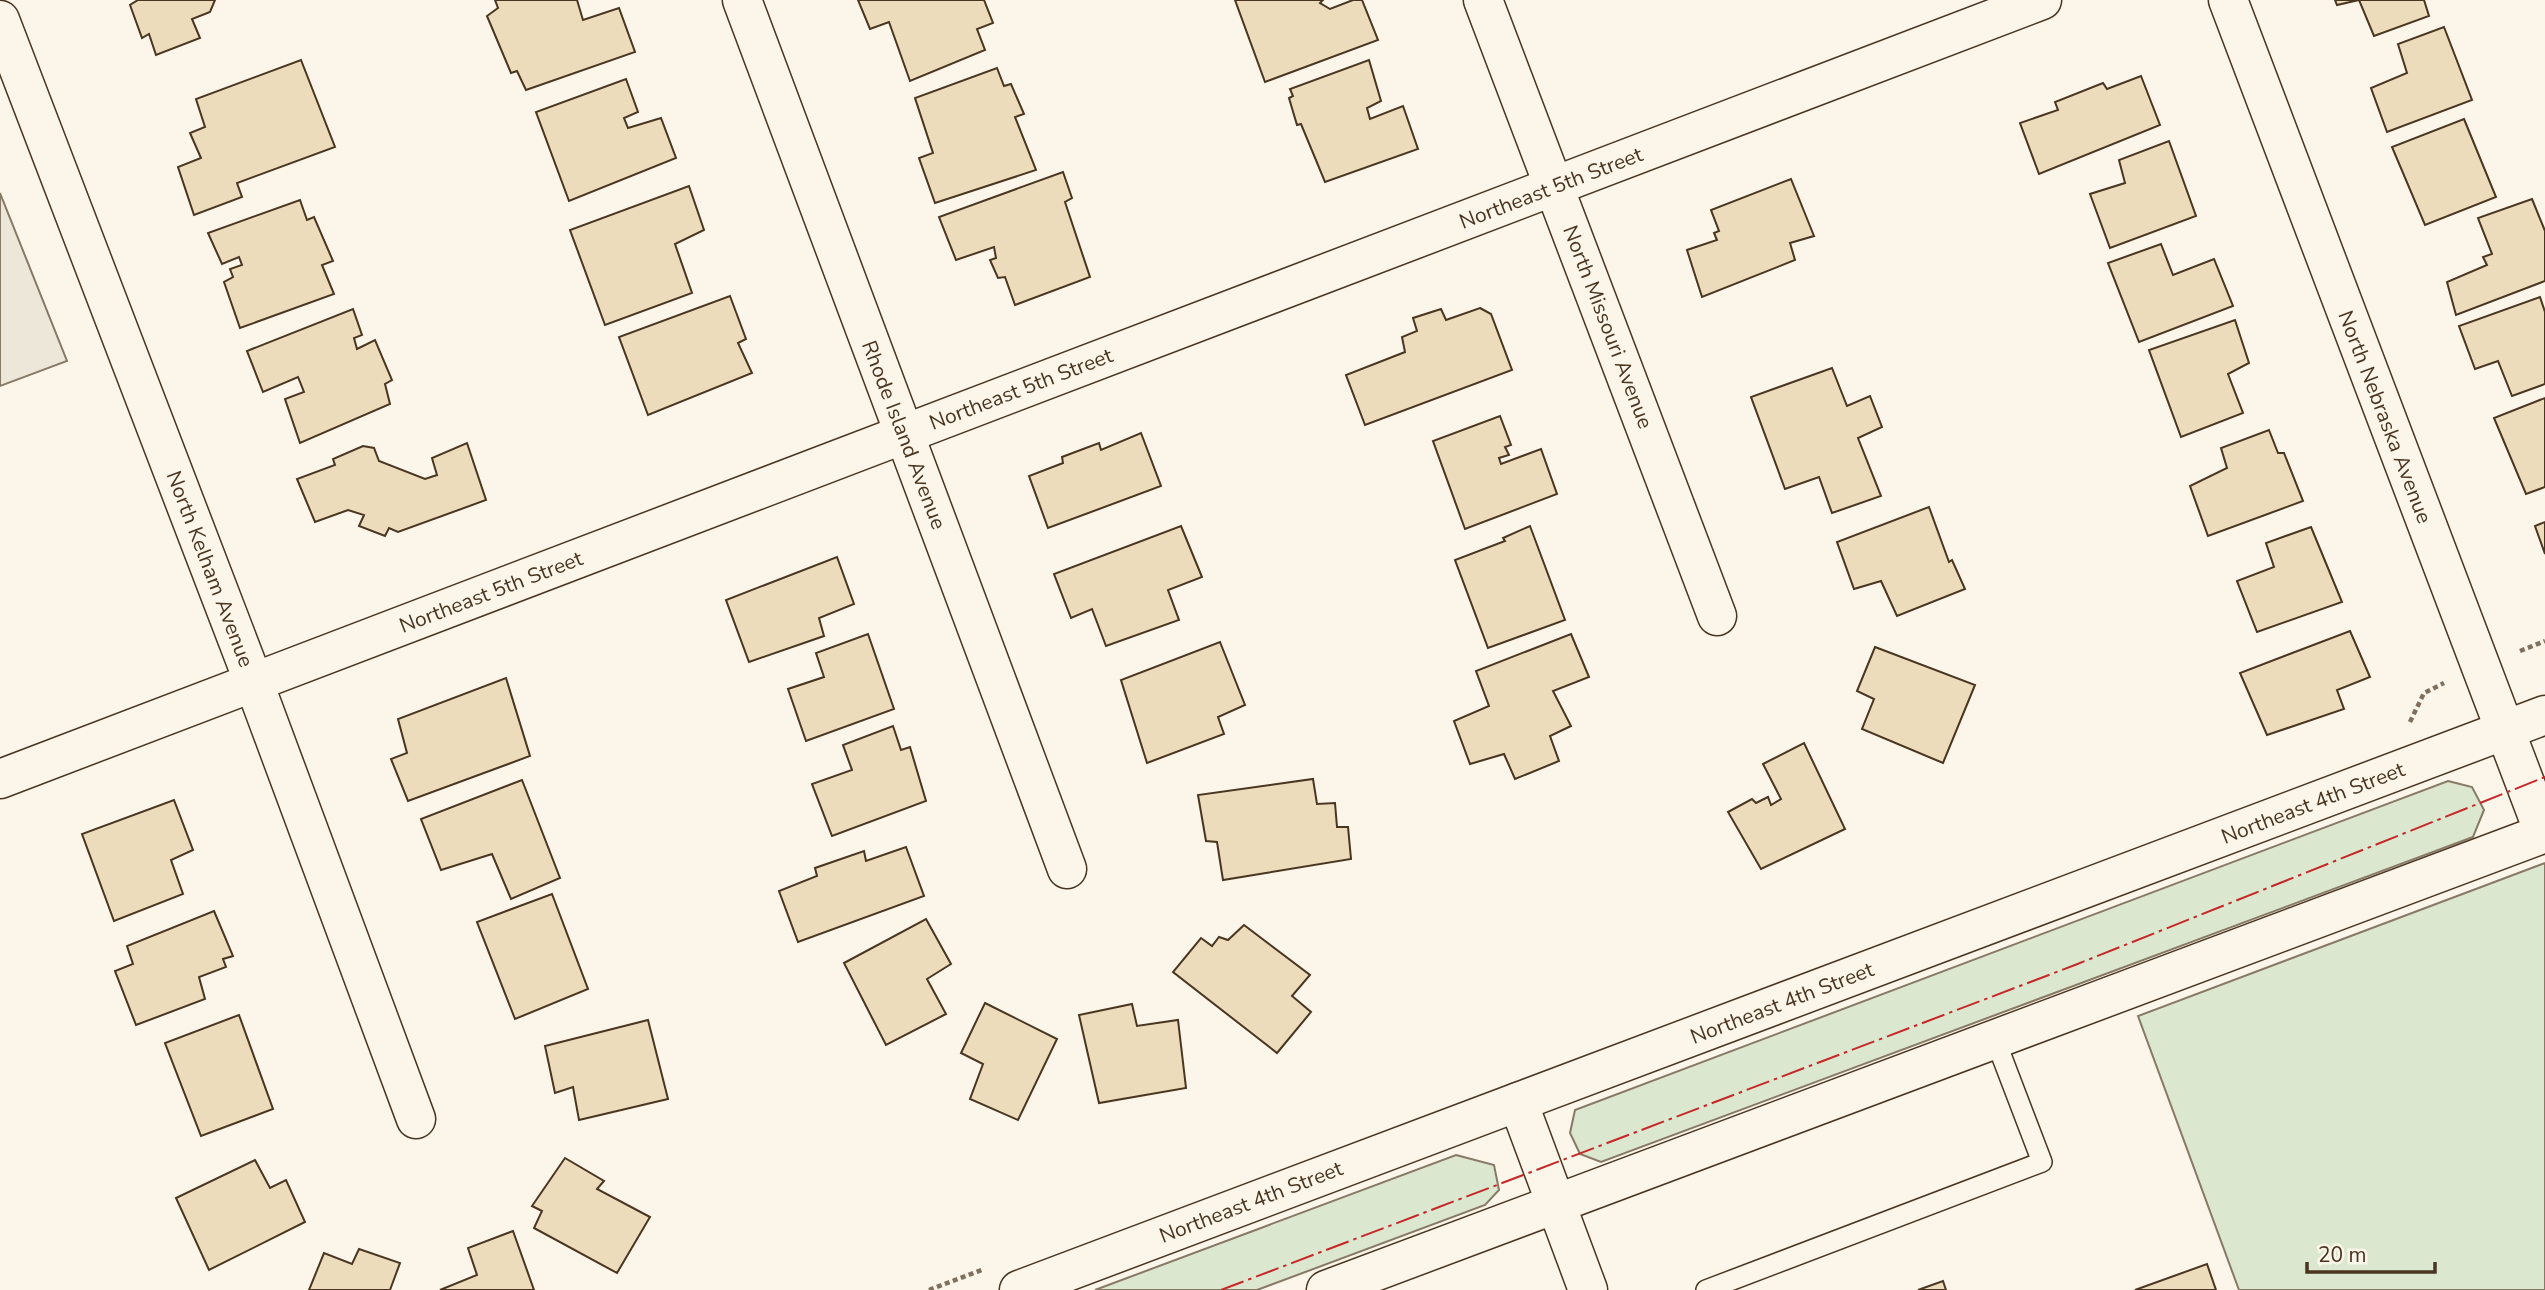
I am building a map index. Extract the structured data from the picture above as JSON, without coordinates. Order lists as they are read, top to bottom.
{
  "streets": {
    "street": [
      "Northeast 5th Street",
      "North Missouri Avenue",
      "North Nebraska Avenue",
      "Rhode Island Avenue",
      "North Kelham Avenue",
      "Northeast 4th Street"
    ]
  },
  "crossings": [
    ["Northeast 5th Street", "North Missouri Avenue"],
    ["Northeast 5th Street", "Rhode Island Avenue"],
    ["Northeast 5th Street", "North Kelham Avenue"],
    ["North Nebraska Avenue", "Northeast 4th Street"]
  ],
  "scale_bar": "20 m"
}
